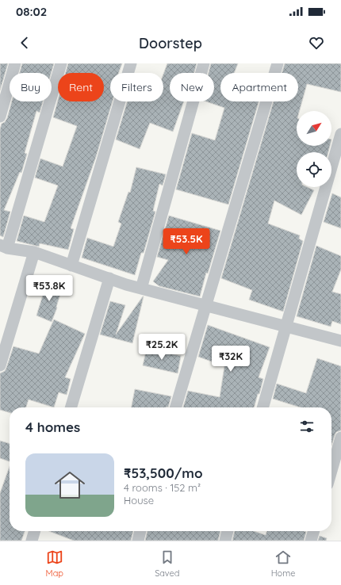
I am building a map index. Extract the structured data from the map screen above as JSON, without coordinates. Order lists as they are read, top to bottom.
{
  "north": "top right",
  "page": {
    "status": "08:02",
    "header": "Doorstep",
    "chip": [
      "Buy",
      "Rent",
      "Filters",
      "New",
      "Apartment"
    ],
    "price": [
      "₹53.5K",
      "₹53.8K",
      "₹25.2K",
      "₹32K"
    ],
    "heading": "4 homes",
    "list": [
      {
        "name": "₹53,500/mo",
        "note": "4 rooms · 152 m² · House"
      }
    ],
    "tabs": ["Map", "Saved", "Home"]
  }
}
